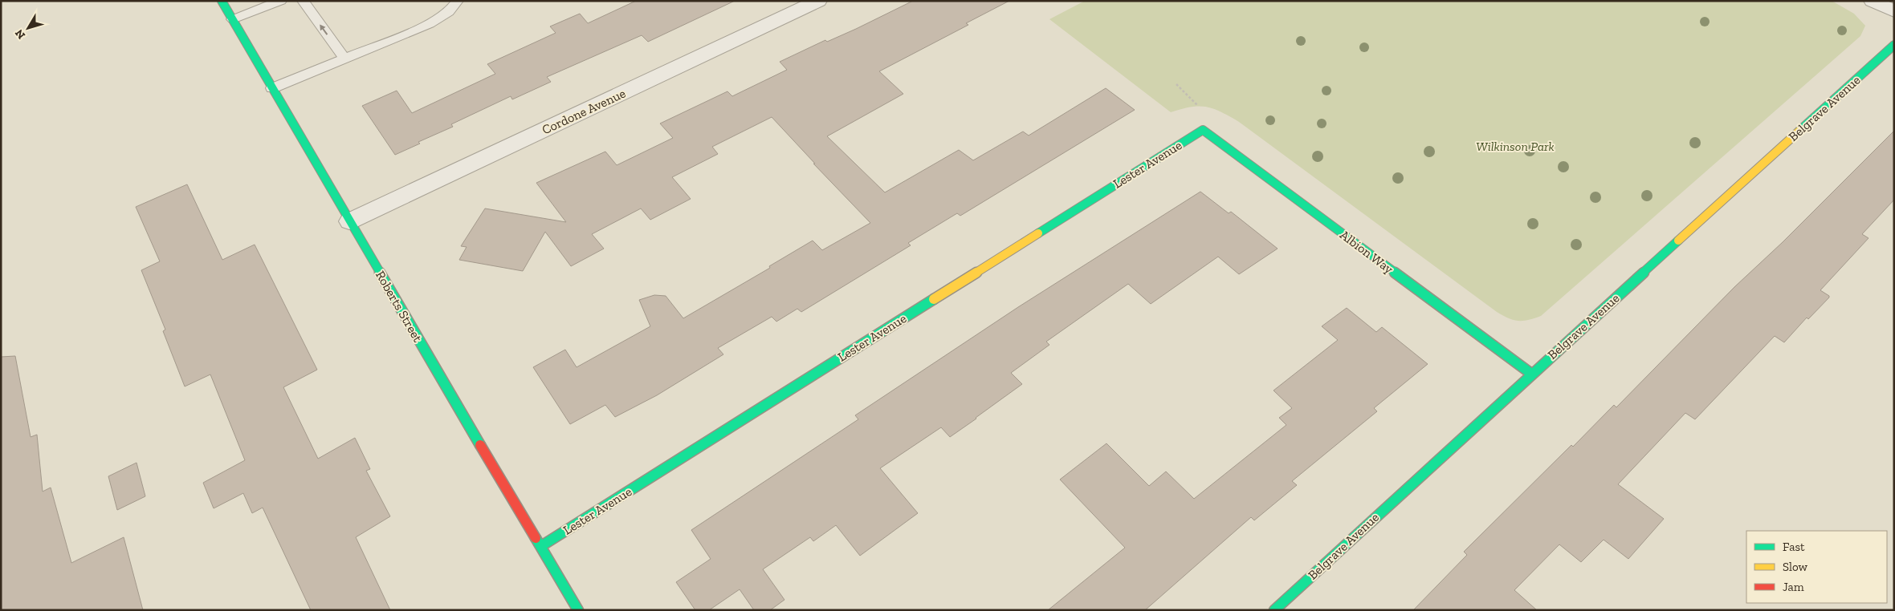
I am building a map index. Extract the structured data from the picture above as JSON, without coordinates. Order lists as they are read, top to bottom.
{
  "streets": {
    "street": [
      "Belgrave Avenue",
      "Cordone Avenue",
      "Lester Avenue",
      "Albion Way",
      "Roberts Street"
    ]
  },
  "crossings": [
    ["Belgrave Avenue", "Albion Way"],
    ["Cordone Avenue", "Roberts Street"],
    ["Lester Avenue", "Albion Way"],
    ["Lester Avenue", "Roberts Street"]
  ],
  "parks": ["Wilkinson Park"],
  "legend": ["Fast", "Slow", "Jam"],
  "north": "bottom left"
}
